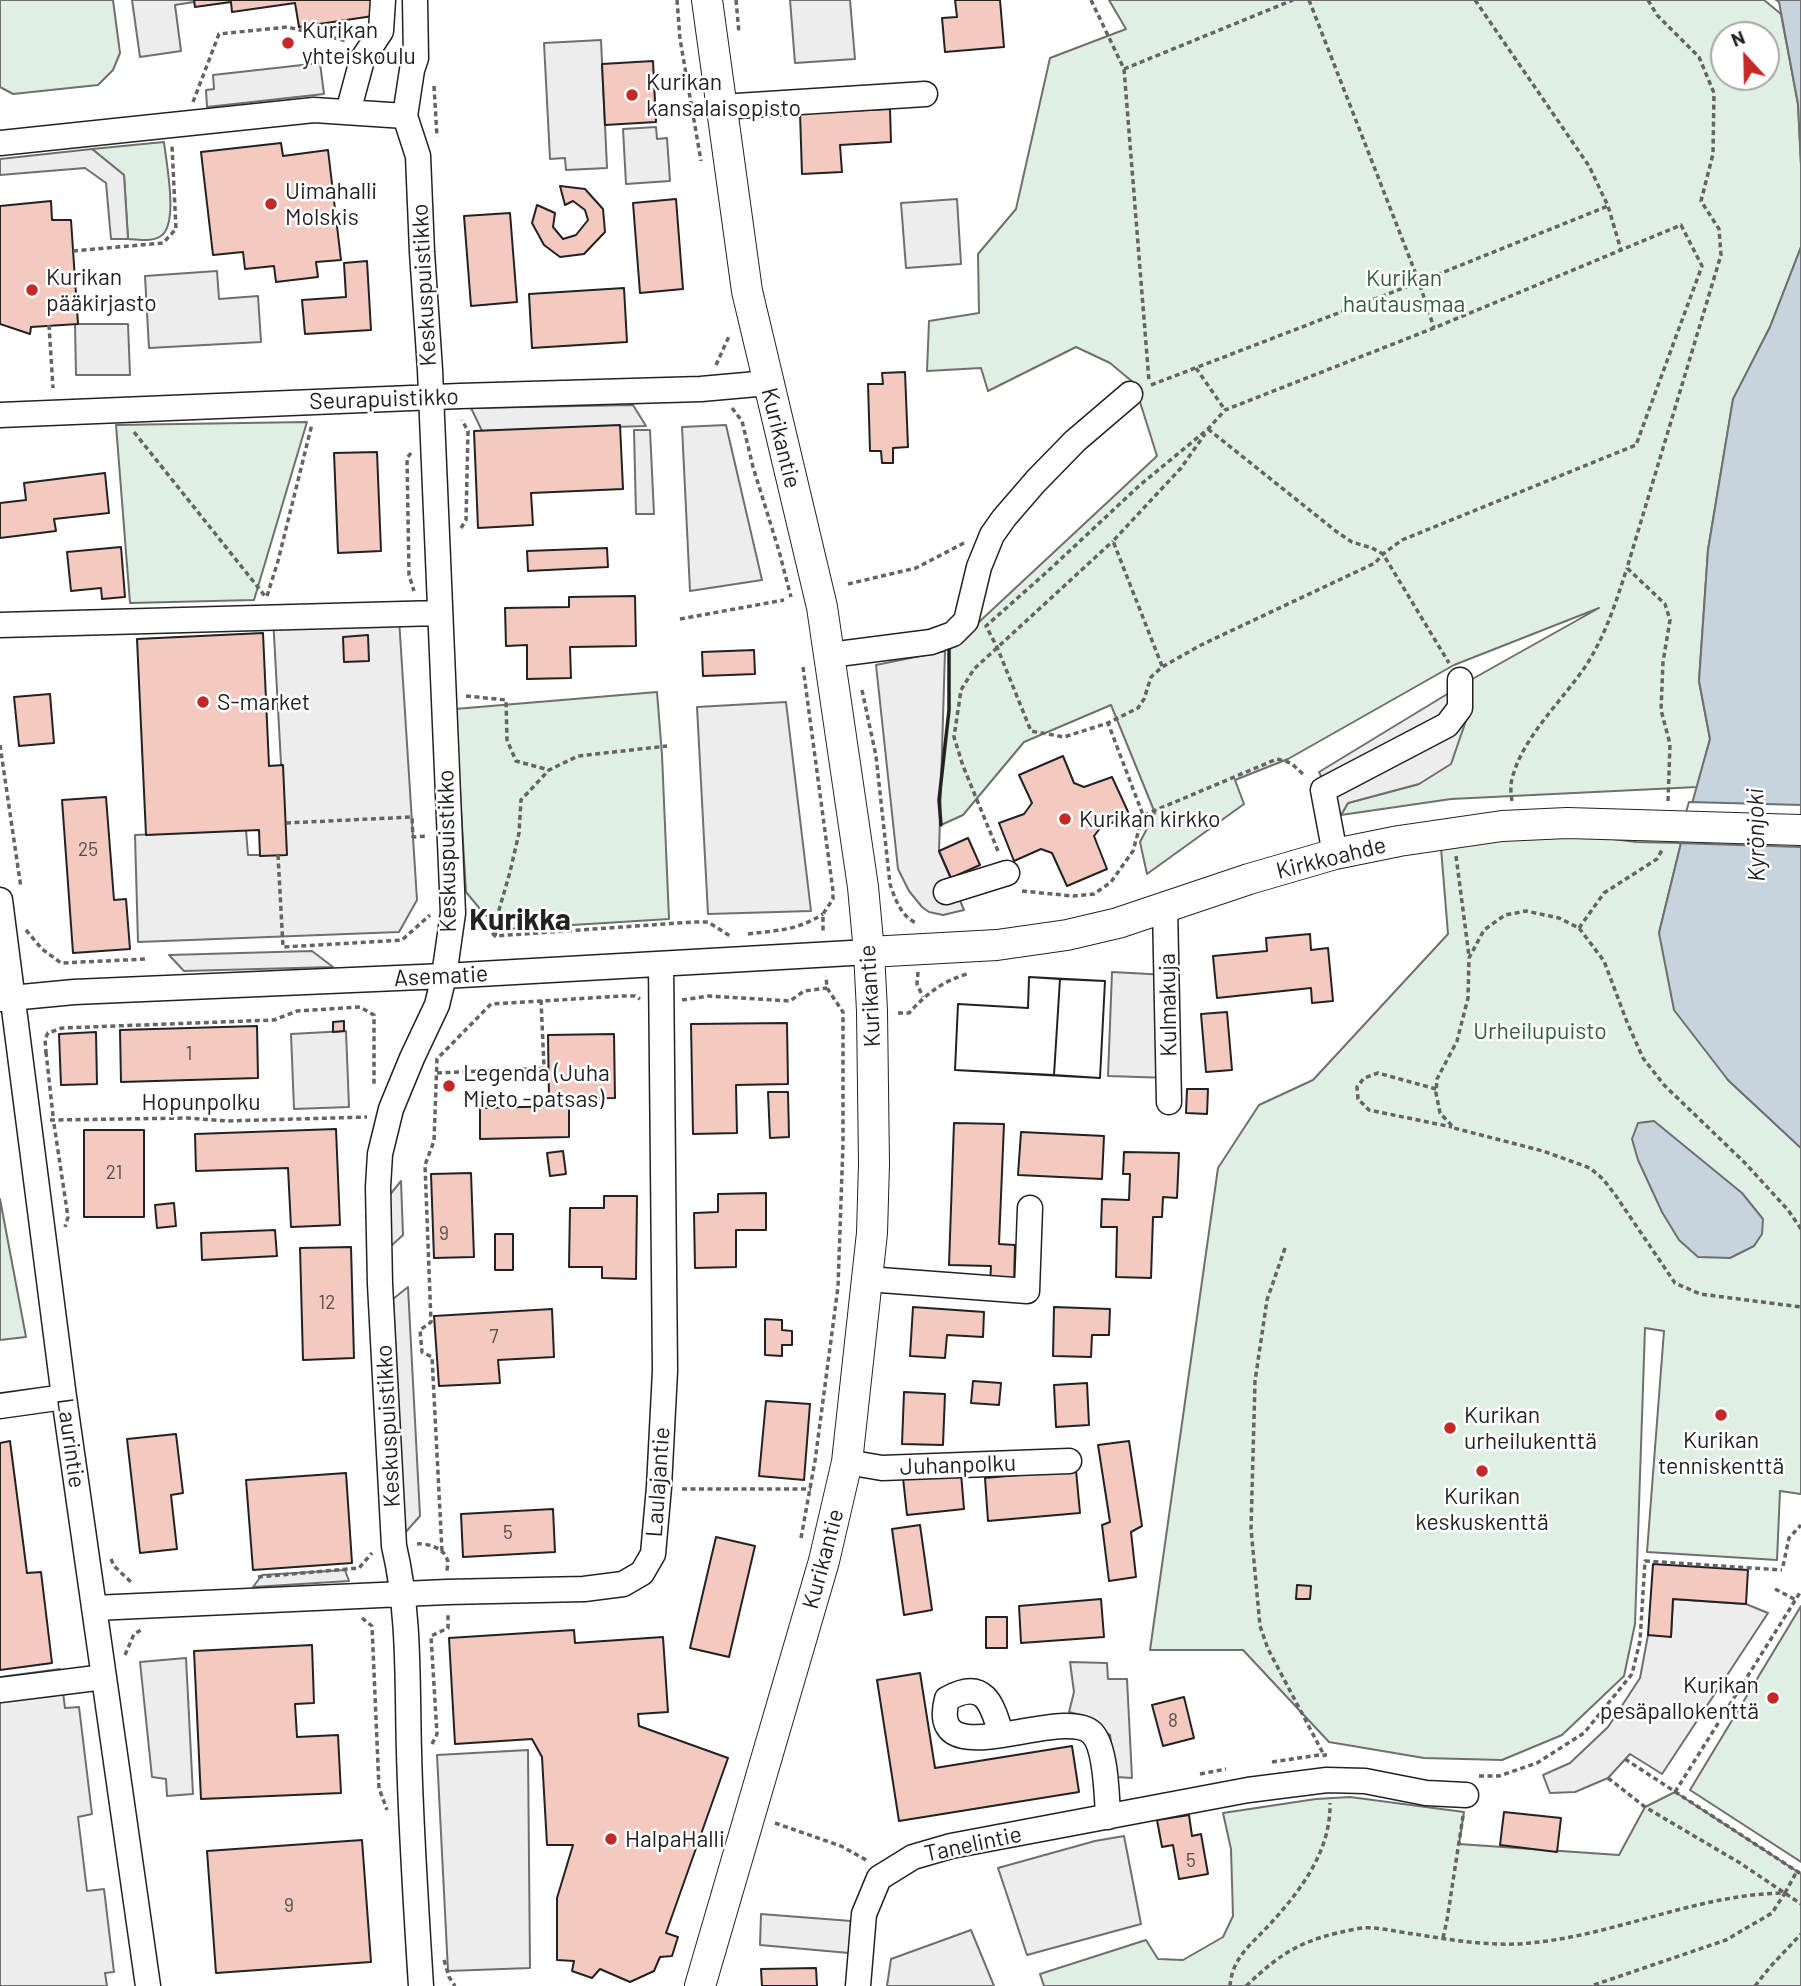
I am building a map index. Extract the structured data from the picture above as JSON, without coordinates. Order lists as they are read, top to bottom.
{
  "streets": {
    "main road": ["Kurikantie", "Kirkkoahde"],
    "street": [
      "Keskuspuistikko",
      "Seurapuistikko",
      "Asematie",
      "Kulmakuja",
      "Laurintie",
      "Juhanpolku",
      "Laulajantie",
      "Tanelintie"
    ],
    "path": ["Hopunpolku"]
  },
  "crossings": [
    ["Keskuspuistikko", "Seurapuistikko"],
    ["Keskuspuistikko", "Asematie"],
    ["Keskuspuistikko", "Laulajantie"],
    ["Seurapuistikko", "Kurikantie"],
    ["Kurikantie", "Kirkkoahde"],
    ["Kurikantie", "Asematie"],
    ["Kurikantie", "Juhanpolku"],
    ["Kirkkoahde", "Asematie"],
    ["Kirkkoahde", "Kulmakuja"],
    ["Asematie", "Laurintie"],
    ["Asematie", "Laulajantie"],
    ["Hopunpolku", "Laurintie"],
    ["Laurintie", "Laulajantie"]
  ],
  "districts": ["Kurikka"],
  "water": ["Kyrönjoki"],
  "parks": ["Kurikan hautausmaa", "Urheilupuisto"],
  "places": [
    "Kurikan yhteiskoulu",
    "Kurikan kansalaisopisto",
    "Uimahalli Molskis",
    "Kurikan pääkirjasto",
    "S-market",
    "Kurikan kirkko",
    "Legenda (Juha Mieto -patsas)",
    "Kurikan tenniskenttä",
    "Kurikan urheilukenttä",
    "Kurikan keskuskenttä",
    "Kurikan pesäpallokenttä",
    "HalpaHalli"
  ],
  "house_numbers": [
    "25",
    "1",
    "21",
    "9",
    "12",
    "7",
    "5",
    "8",
    "5",
    "9"
  ],
  "north": "top"
}
